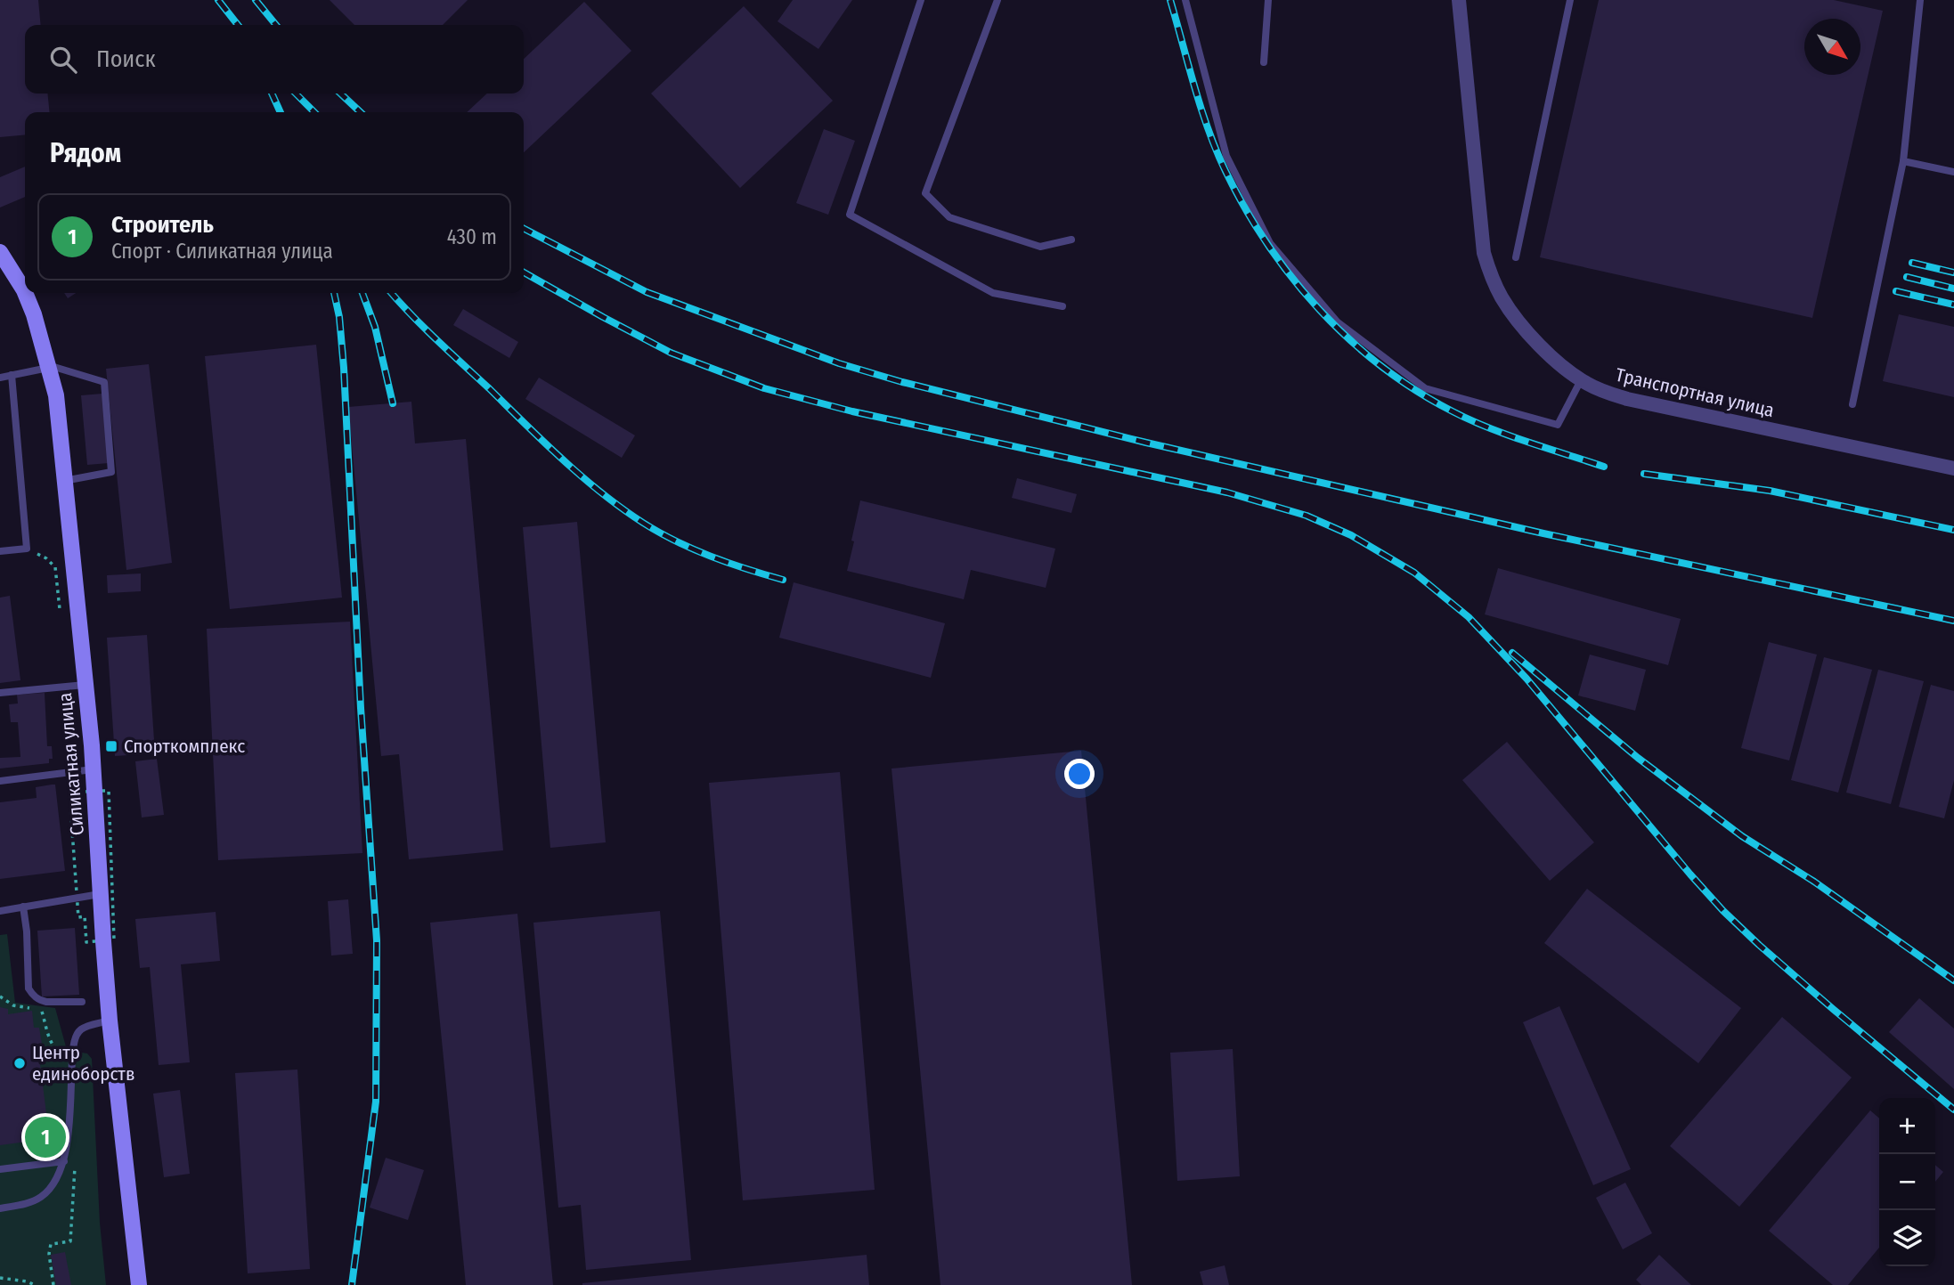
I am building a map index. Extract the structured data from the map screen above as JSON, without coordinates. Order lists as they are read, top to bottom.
{
  "streets": {
    "street": ["Транспортная улица", "Силикатная улица"]
  },
  "places": {
    "transit": ["Спорткомплекс"],
    "other": ["Центр единоборств"]
  },
  "north": "bottom right",
  "page": {
    "search": "Поиск",
    "heading": "Рядом",
    "list": [
      {
        "mark": "1",
        "name": "Строитель",
        "note": "Спорт · Силикатная улица",
        "value": "430 m"
      }
    ],
    "map_buttons": ["+", "−"],
    "pins": "1"
  }
}
